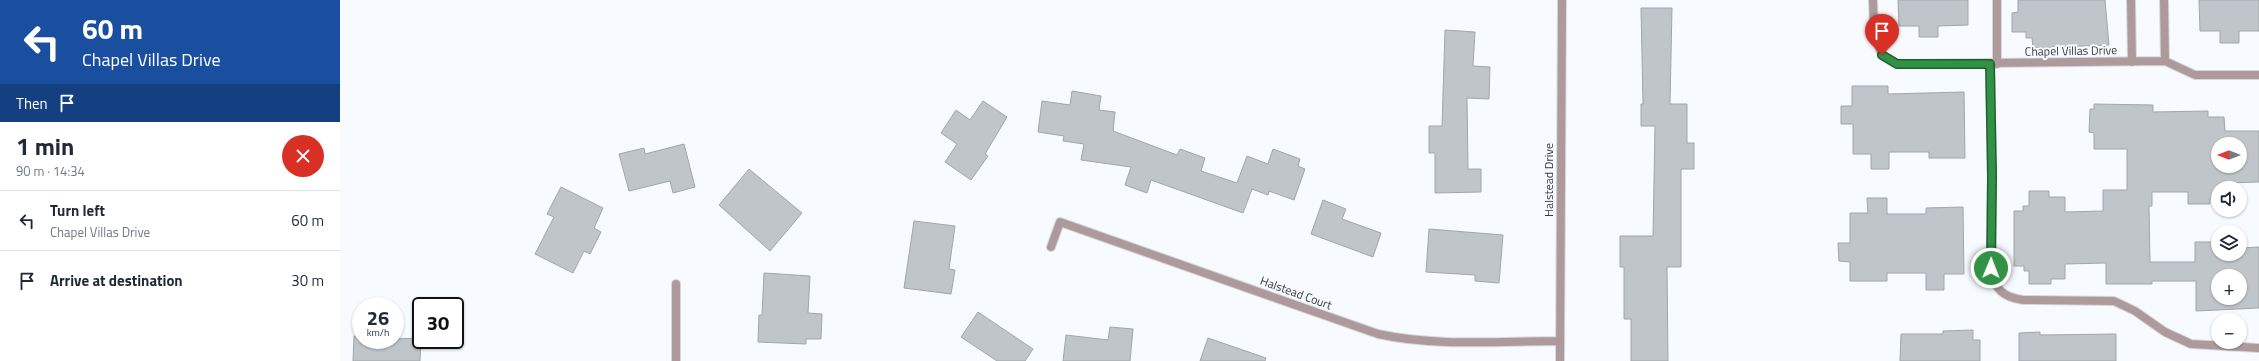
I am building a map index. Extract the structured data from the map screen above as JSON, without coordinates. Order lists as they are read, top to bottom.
{
  "streets": {
    "street": ["Chapel Villas Drive", "Halstead Drive", "Halstead Court"]
  },
  "crossings": [
    ["Halstead Drive", "Halstead Court"]
  ],
  "north": "left",
  "page": {
    "turn": ["60 m", "Chapel Villas Drive"],
    "then": "Then",
    "heading": ["1 min", "90 m · 14:34"],
    "map_buttons": ["+", "−"],
    "list": [
      {
        "name": "Turn left",
        "note": "Chapel Villas Drive",
        "value": "60 m"
      },
      {
        "name": "Arrive at destination",
        "value": "30 m"
      }
    ],
    "speed": "26 km/h",
    "limit": "30"
  }
}
